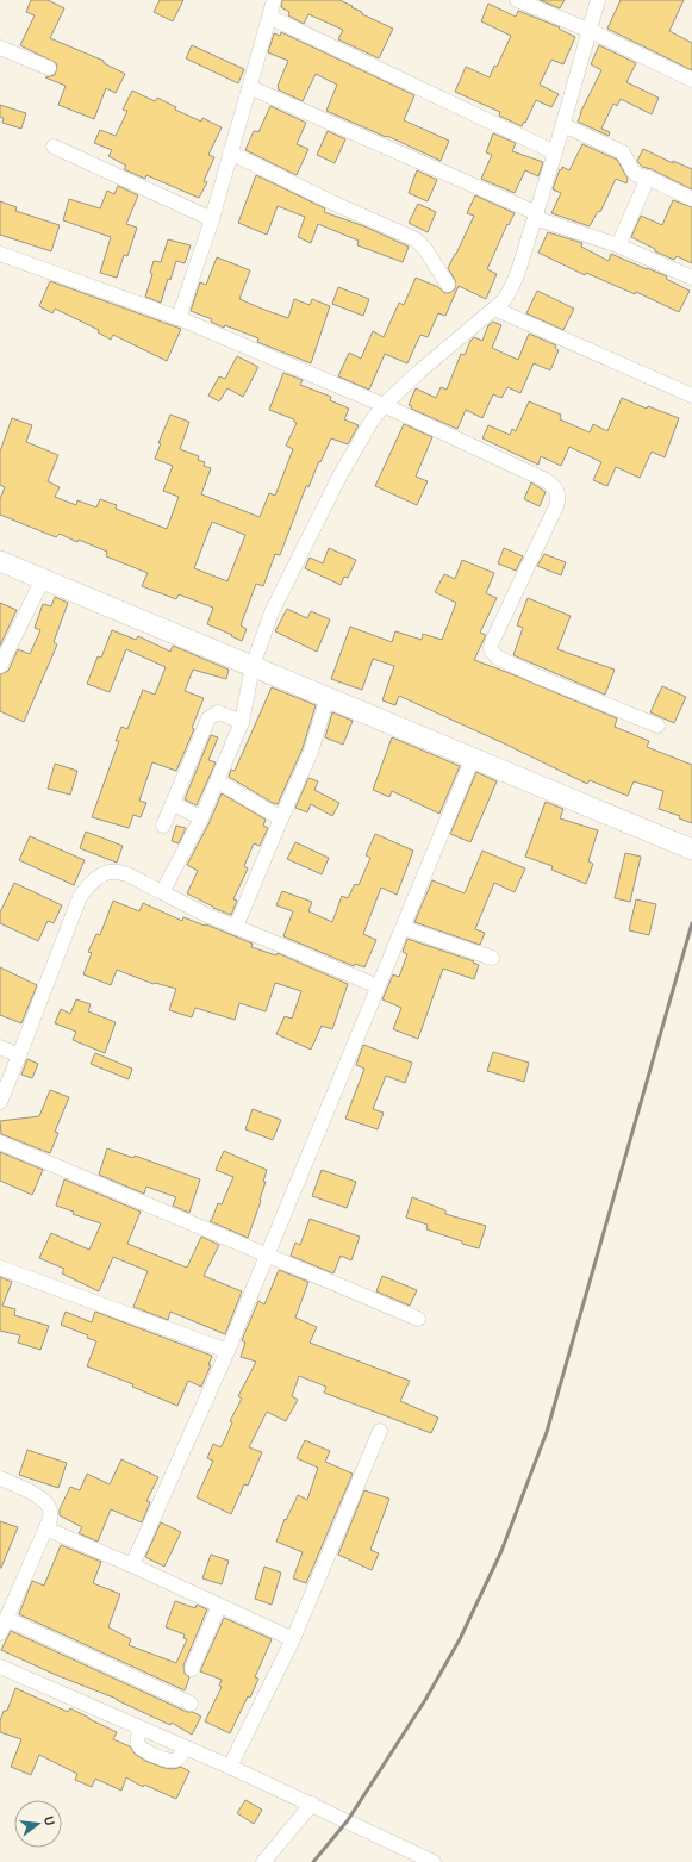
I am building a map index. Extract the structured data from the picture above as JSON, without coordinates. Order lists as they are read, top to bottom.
{
  "north": "right"
}
